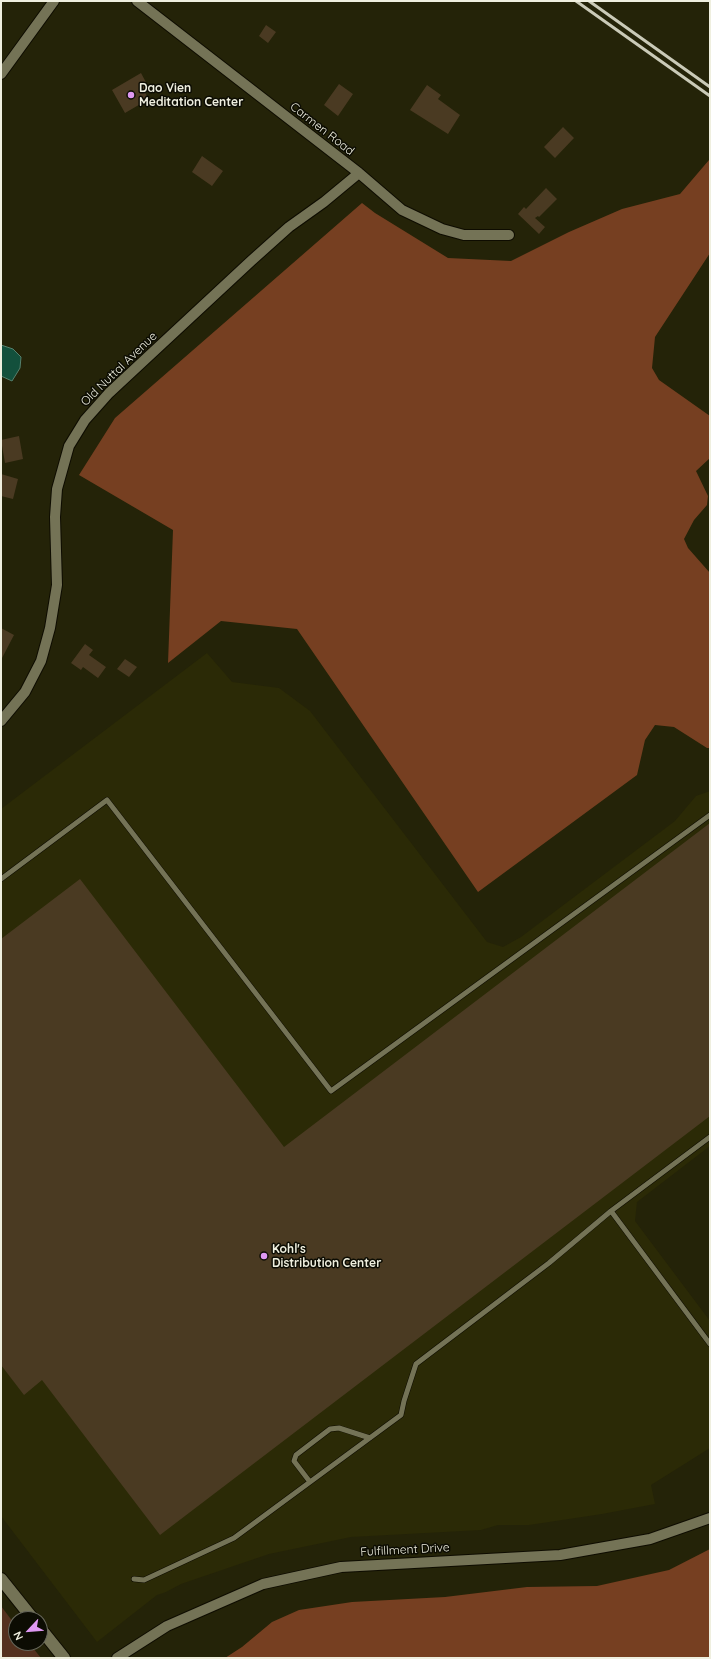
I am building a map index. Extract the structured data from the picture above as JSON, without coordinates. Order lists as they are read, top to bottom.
{
  "streets": {
    "street": ["Carmen Road", "Old Nuttal Avenue", "Fulfillment Drive"]
  },
  "crossings": [
    ["Carmen Road", "Old Nuttal Avenue"]
  ],
  "places": ["Dao Vien Meditation Center", "Kohl's Distribution Center"],
  "north": "bottom left"
}
